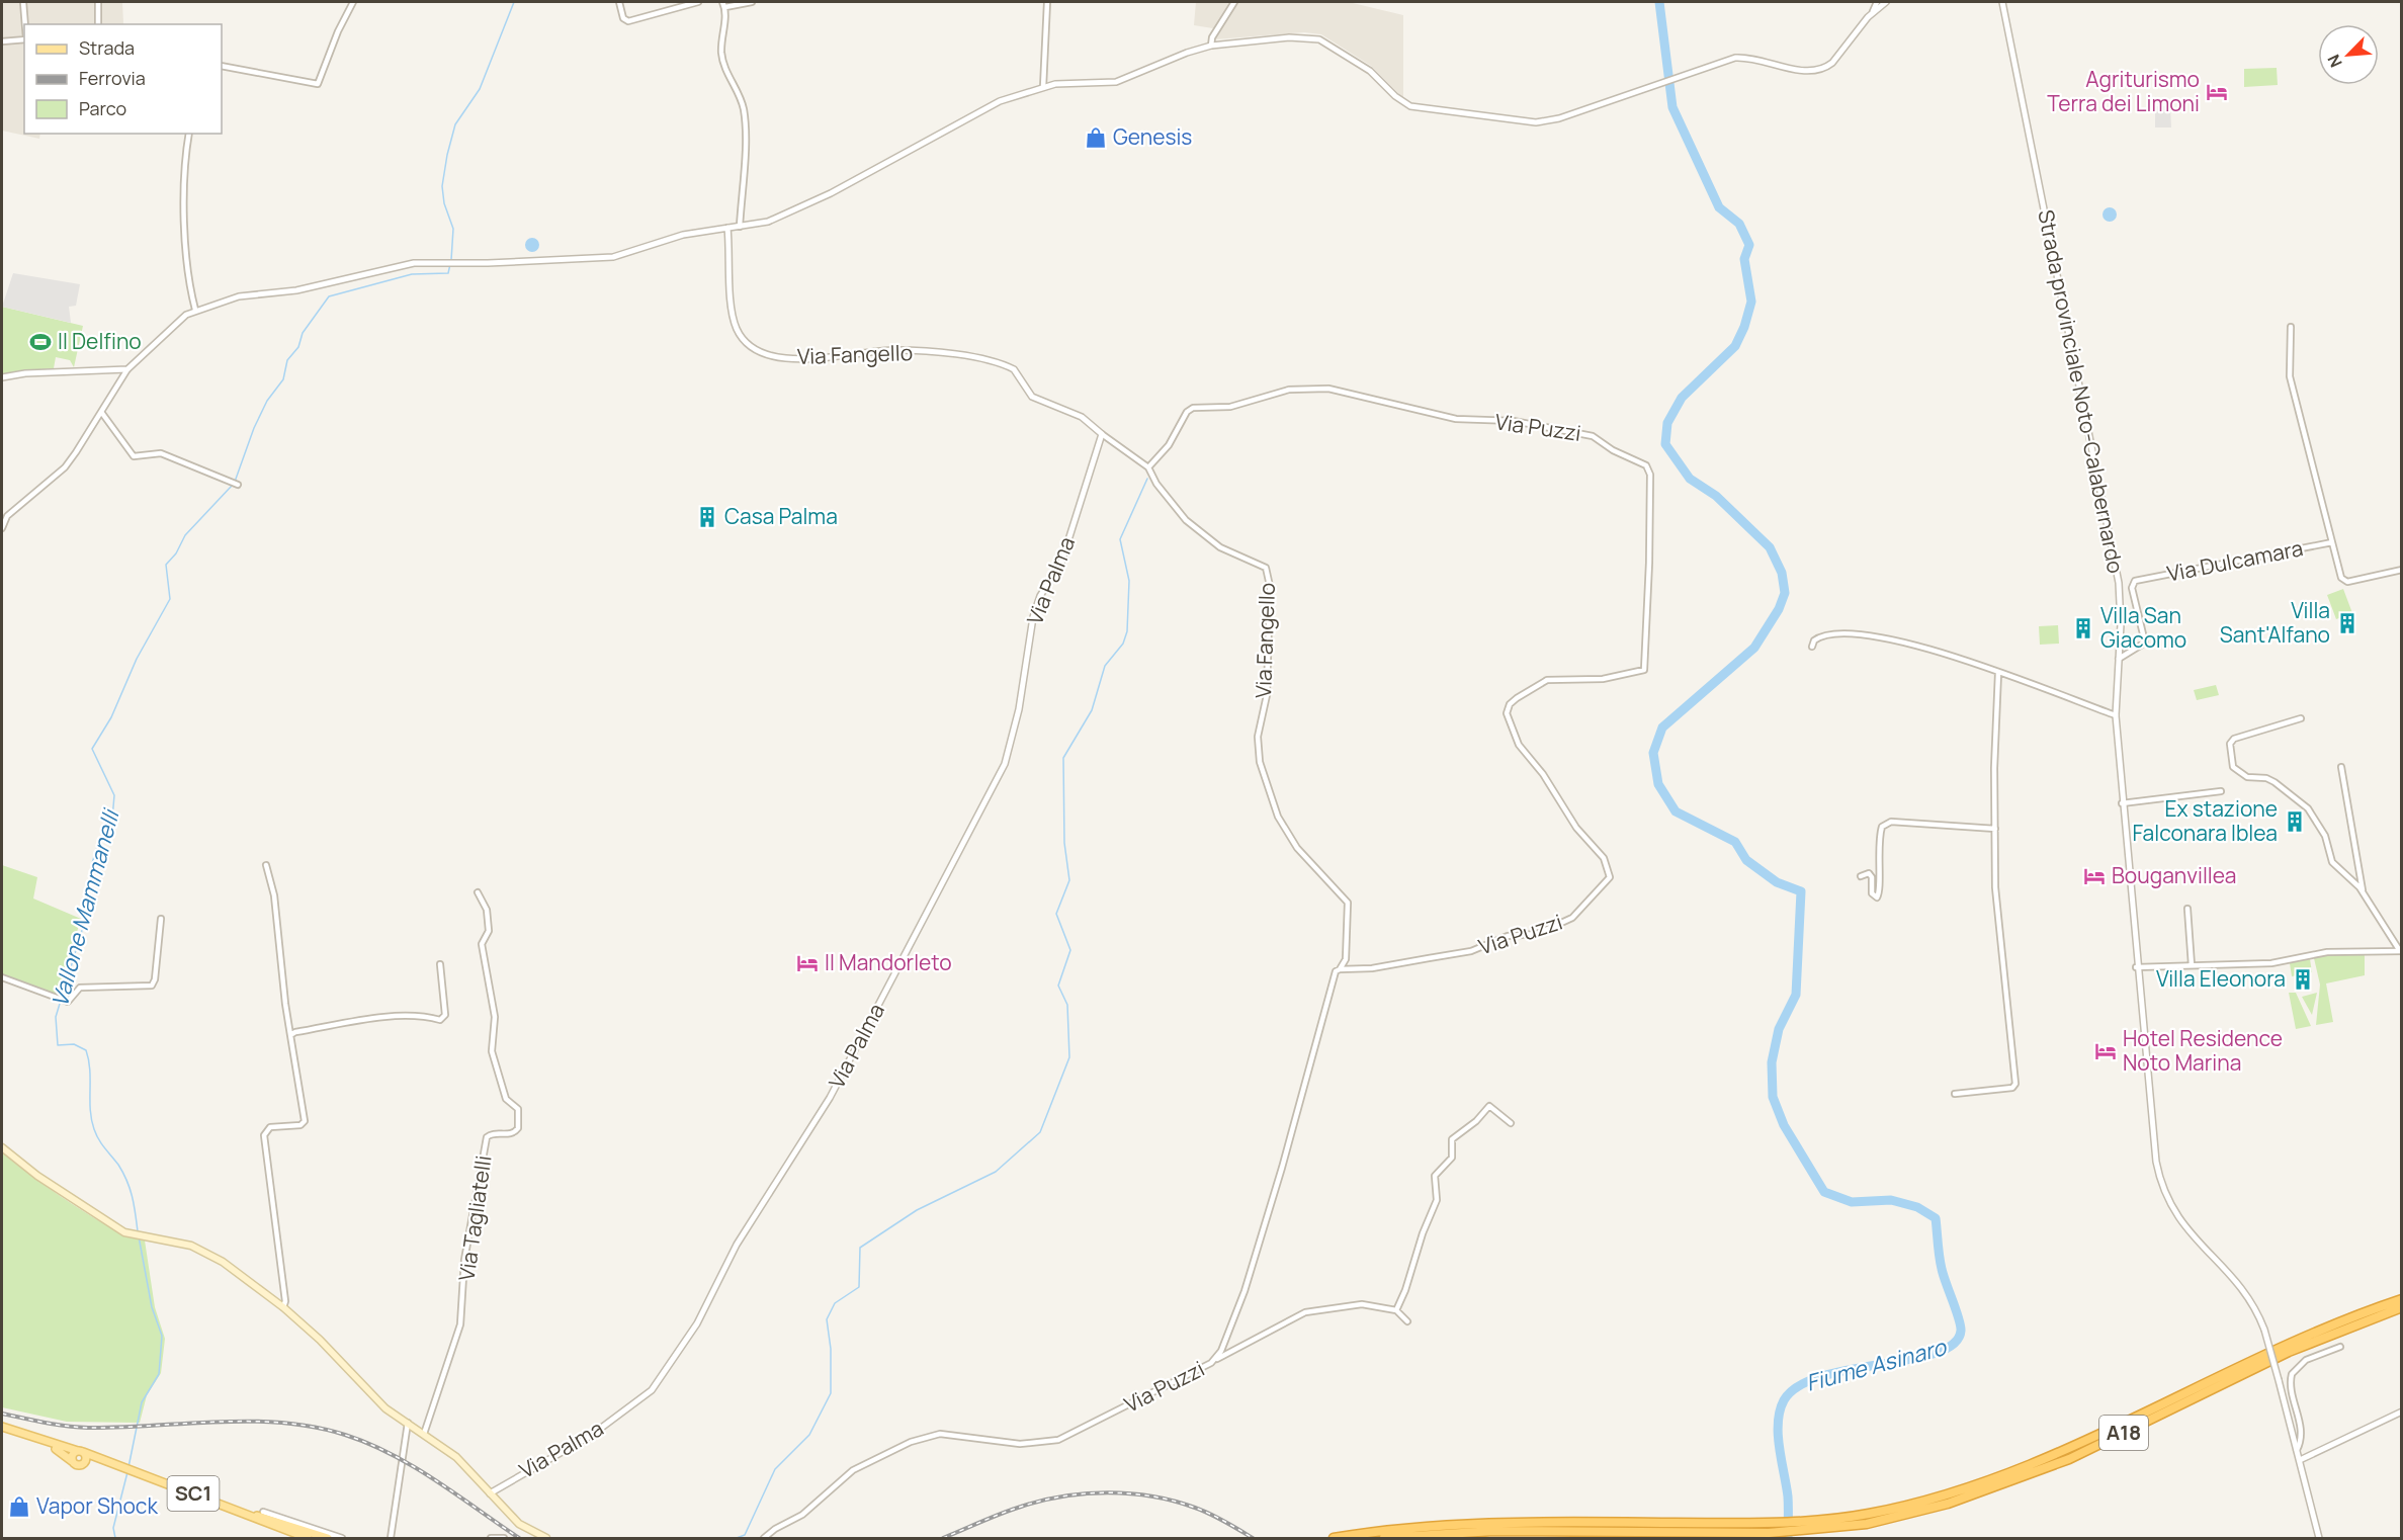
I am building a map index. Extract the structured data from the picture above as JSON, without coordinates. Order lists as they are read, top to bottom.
{
  "streets": {
    "highway": ["A18"],
    "main road": ["SC1"],
    "street": [
      "Via Fangello",
      "Strada provinciale Noto-Calabernardo",
      "Via Puzzi",
      "Via Dulcamara",
      "Via Palma",
      "Via Tagliatelli"
    ]
  },
  "crossings": [
    ["Via Fangello", "Via Puzzi"],
    ["Via Fangello", "Via Palma"],
    ["Strada provinciale Noto-Calabernardo", "Via Dulcamara"]
  ],
  "water": ["Vallone Mammanelli", "Fiume Asinaro"],
  "places": {
    "hotel": [
      "Agriturismo Terra dei Limoni",
      "Bouganvillea",
      "Il Mandorleto",
      "Hotel Residence Noto Marina"
    ],
    "shop": ["Genesis", "Vapor Shock"],
    "sports": ["Il Delfino"],
    "building": [
      "Casa Palma",
      "Villa Sant'Alfano",
      "Villa San Giacomo",
      "Ex stazione Falconara Iblea",
      "Villa Eleonora"
    ]
  },
  "legend": ["Strada", "Ferrovia", "Parco"],
  "north": "bottom left"
}
